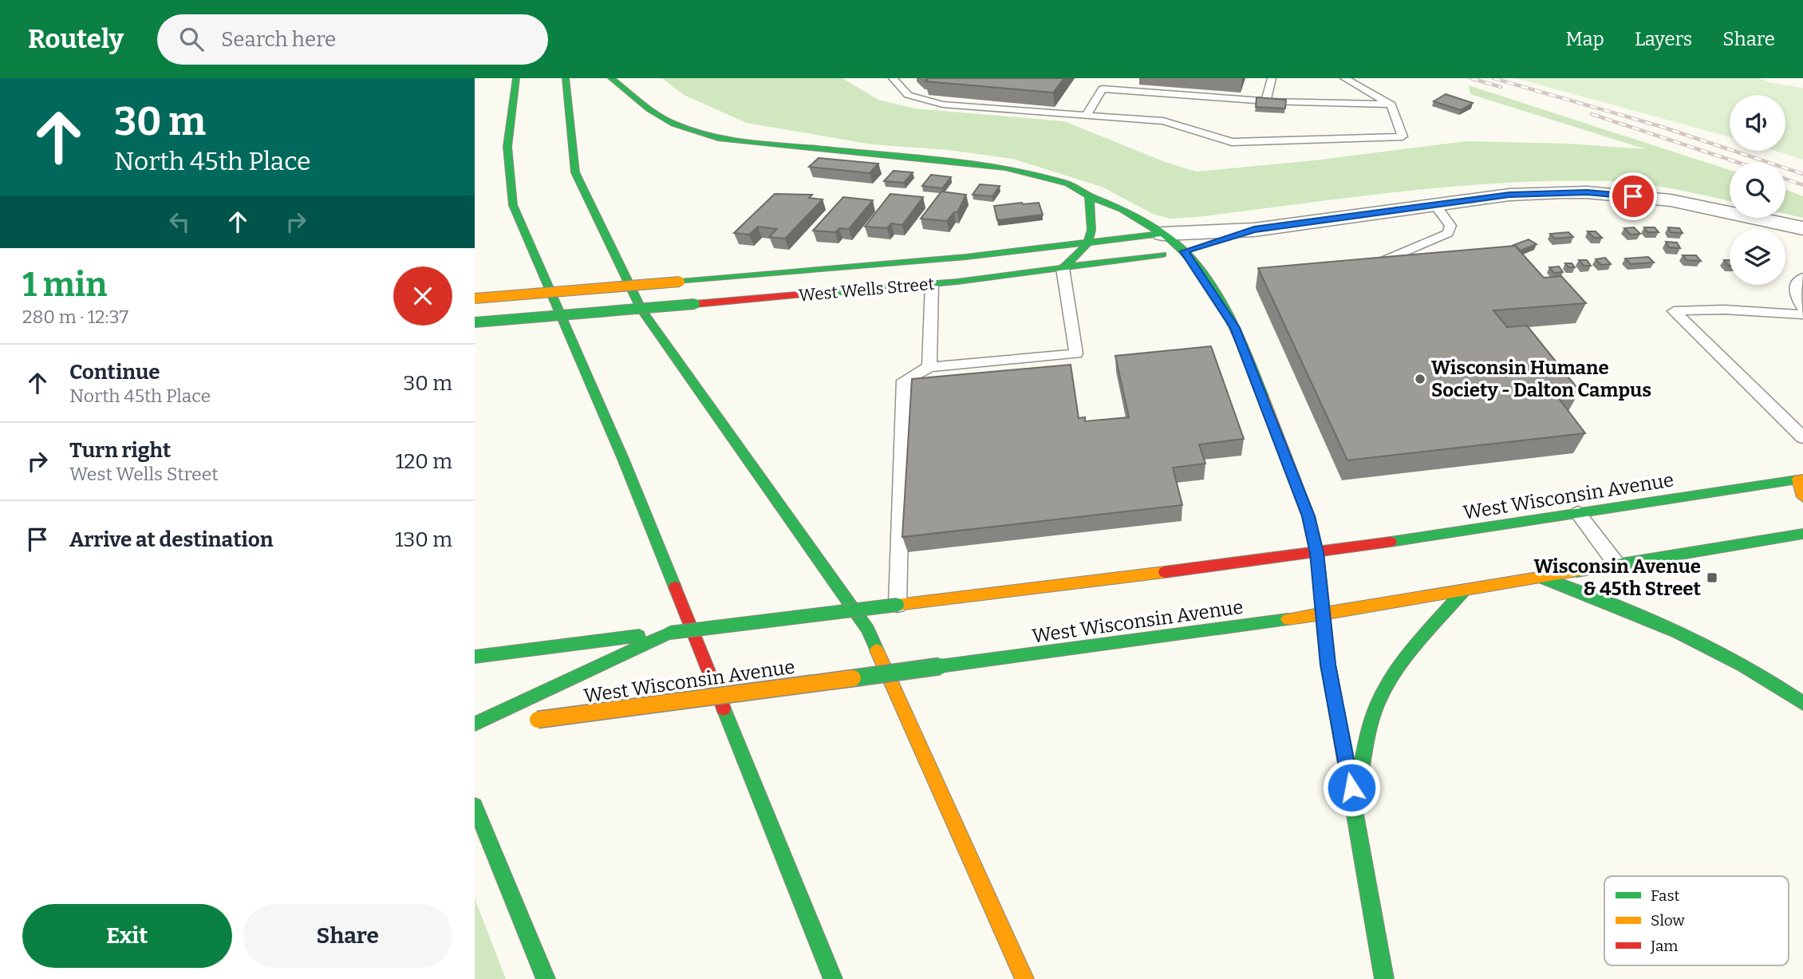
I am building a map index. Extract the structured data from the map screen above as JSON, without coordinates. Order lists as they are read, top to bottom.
{
  "streets": {
    "main road": ["West Wells Street", "West Wisconsin Avenue"]
  },
  "places": {
    "other": ["Wisconsin Humane Society - Dalton Campus"],
    "transit": ["Wisconsin Avenue & 45th Street"]
  },
  "legend": ["Fast", "Slow", "Jam"],
  "page": {
    "header": "Routely",
    "search": "Search here",
    "nav": ["Map", "Layers", "Share"],
    "turn": ["30 m", "North 45th Place"],
    "heading": ["1 min", "280 m · 12:37"],
    "list": [
      {
        "name": "Continue",
        "note": "North 45th Place",
        "value": "30 m"
      },
      {
        "name": "Turn right",
        "note": "West Wells Street",
        "value": "120 m"
      },
      {
        "name": "Arrive at destination",
        "value": "130 m"
      }
    ],
    "buttons": ["Exit", "Share"]
  }
}
